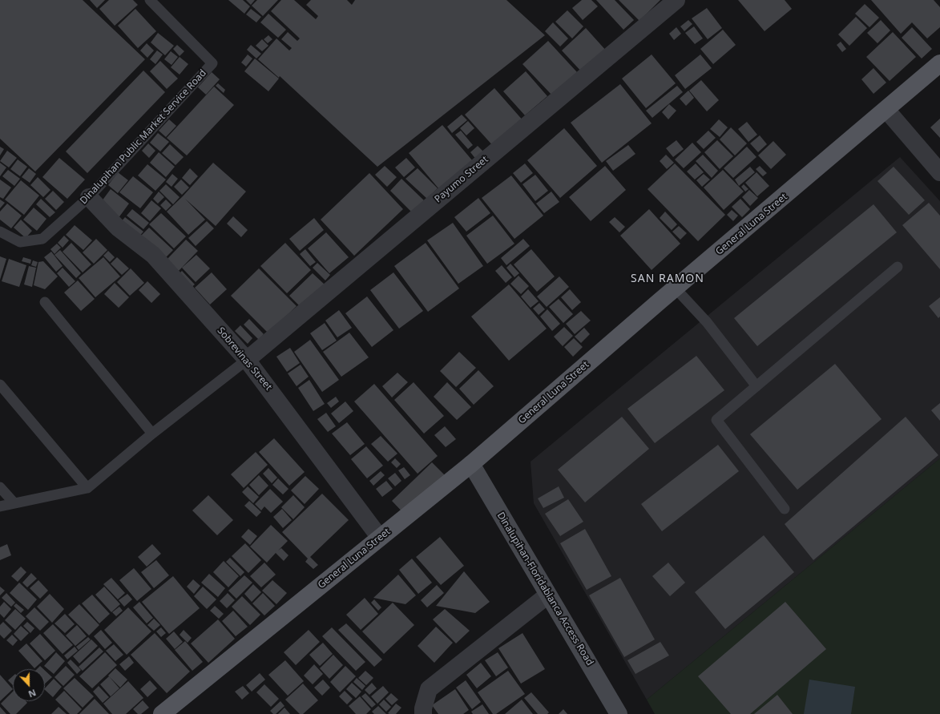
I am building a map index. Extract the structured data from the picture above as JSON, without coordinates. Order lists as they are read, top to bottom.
{
  "streets": {
    "main road": ["General Luna Street", "Dinalupihan-Floridablanca Access Road"],
    "street": ["Payumo Street", "Sobrevinas Street"],
    "lane": ["Dinalupihan Public Market Service Road"]
  },
  "crossings": [
    ["Dinalupihan Public Market Service Road", "Sobrevinas Street"],
    ["Payumo Street", "Sobrevinas Street"],
    ["General Luna Street", "Sobrevinas Street"],
    ["General Luna Street", "Dinalupihan-Floridablanca Access Road"]
  ],
  "districts": ["SAN RAMON"],
  "north": "bottom"
}
